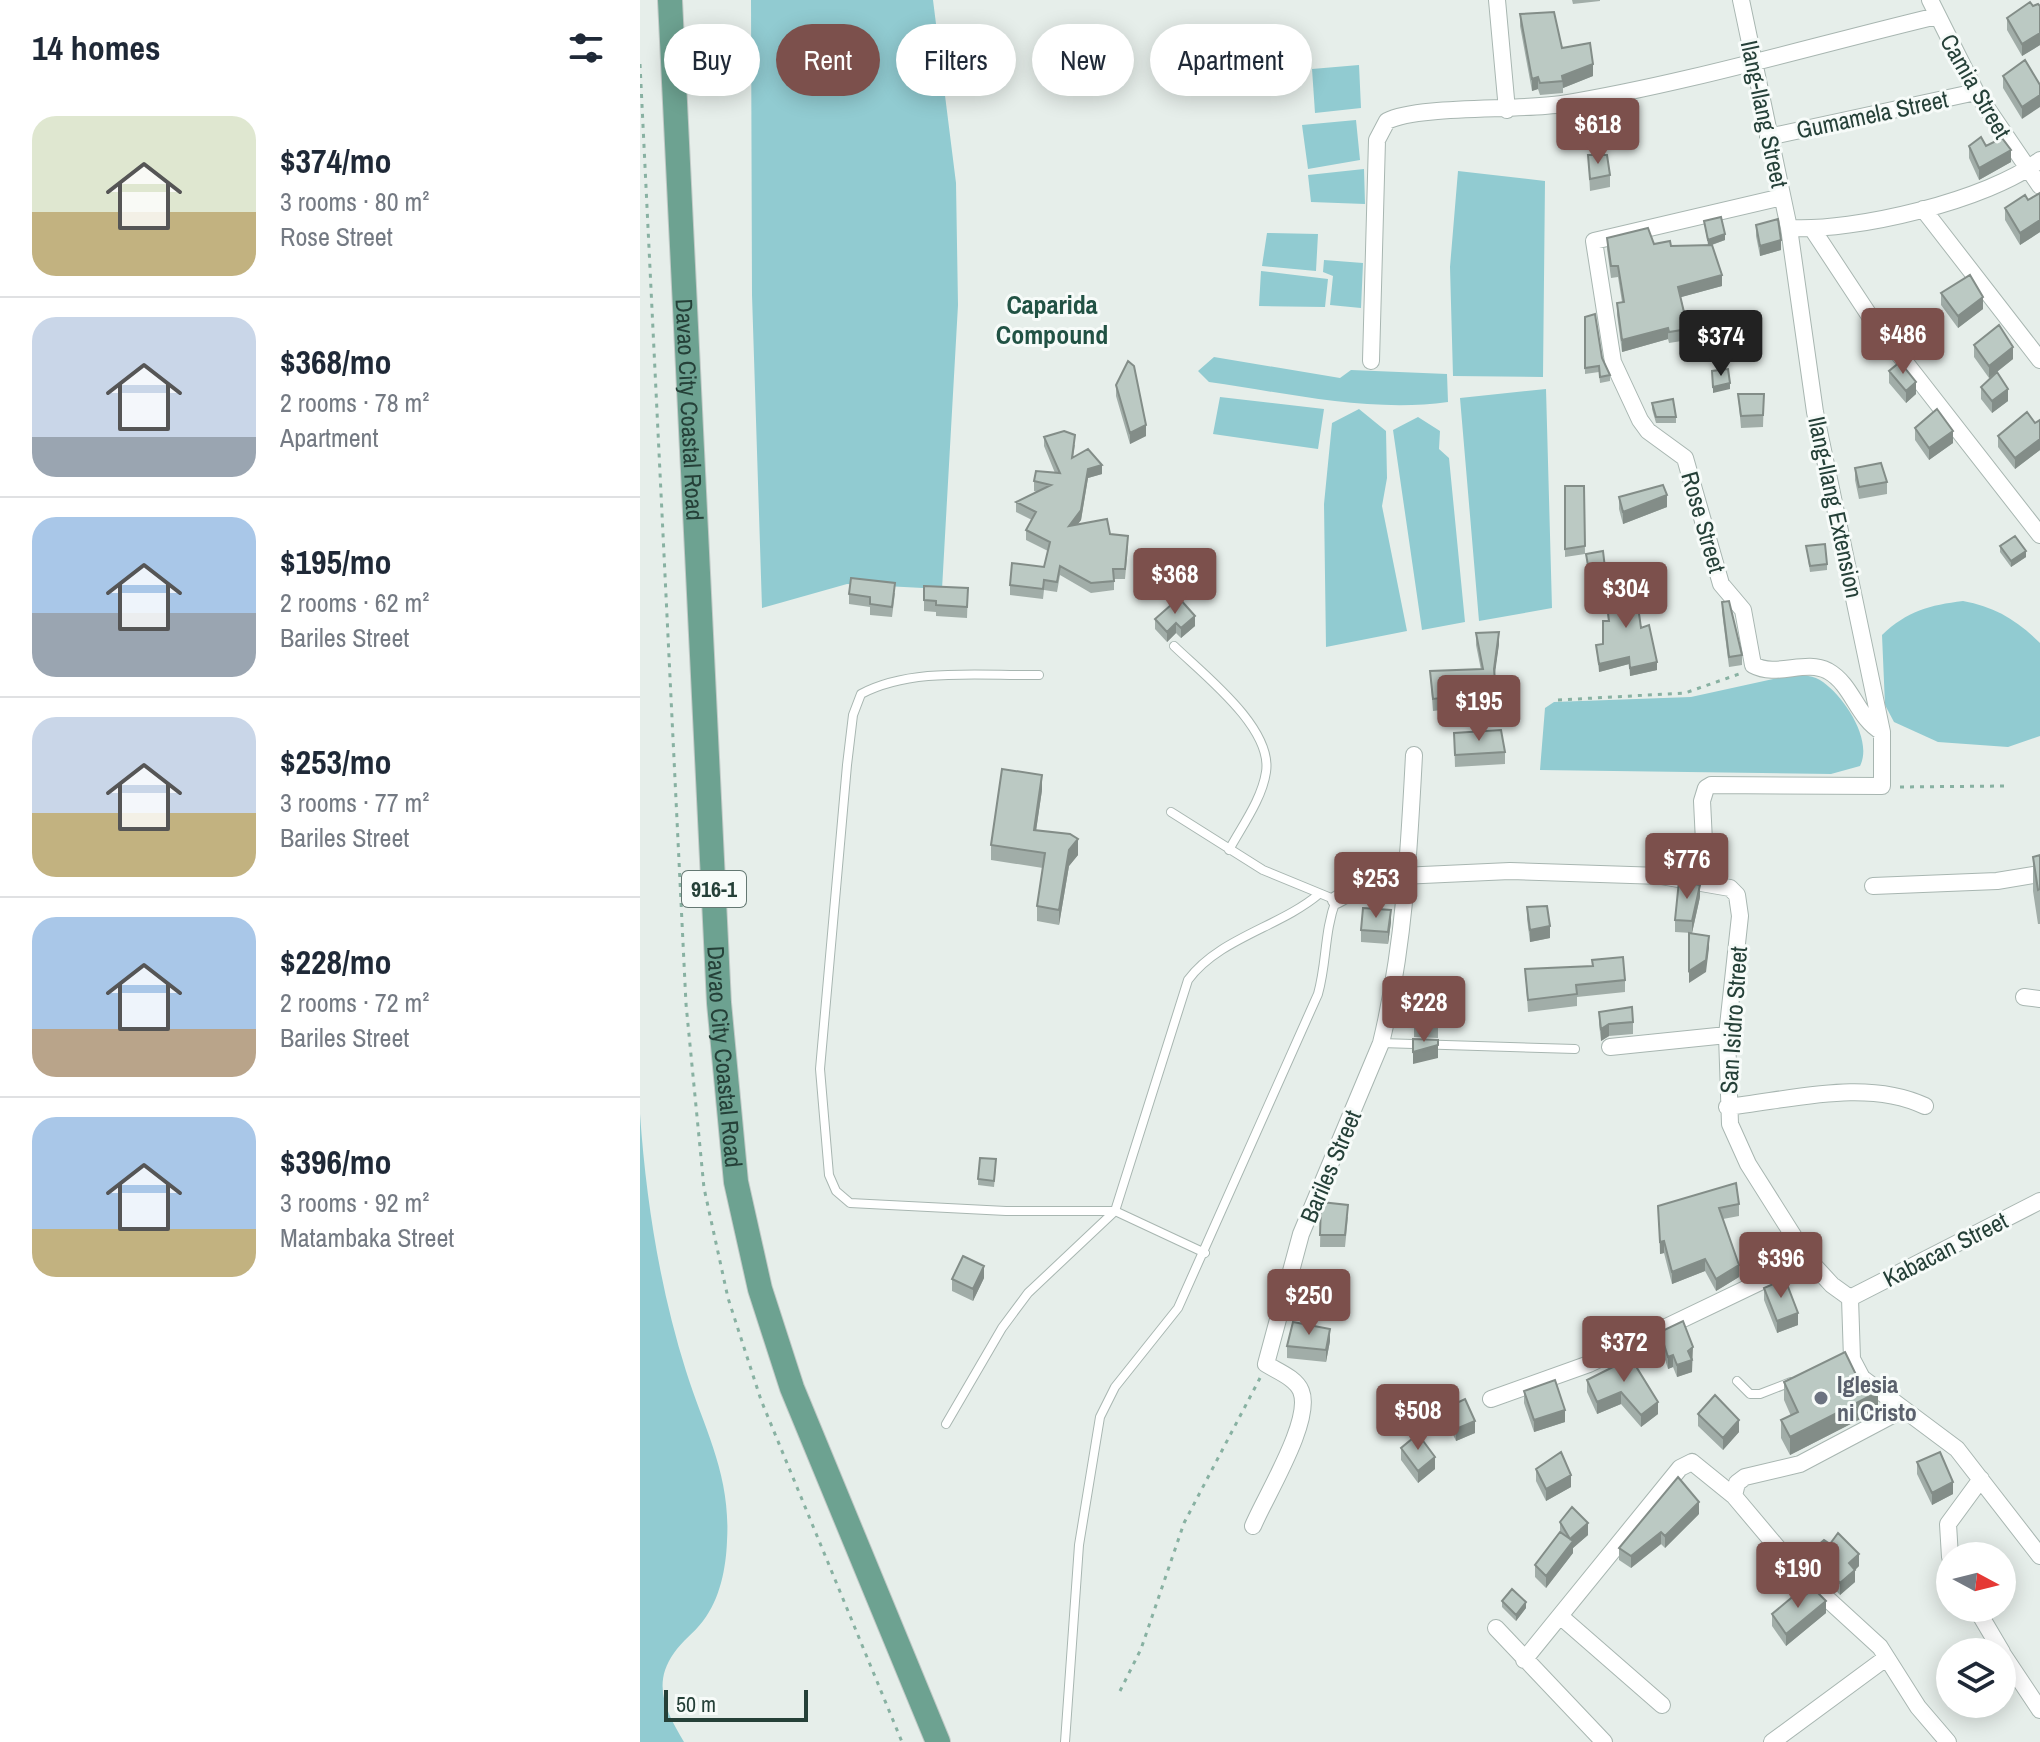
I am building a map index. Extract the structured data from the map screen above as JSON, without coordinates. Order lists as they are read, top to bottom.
{
  "streets": {
    "main road": ["Davao City Coastal Road", "916-1"],
    "street": [
      "Camia Street",
      "Ilang-Ilang Street",
      "Gumamela Street",
      "Ilang-Ilang Extension",
      "Rose Street",
      "San Isidro Street",
      "Bariles Street",
      "Kabacan Street"
    ]
  },
  "crossings": [
    ["Camia Street", "Gumamela Street"],
    ["Ilang-Ilang Street", "Gumamela Street"],
    ["Ilang-Ilang Street", "Ilang-Ilang Extension"],
    ["Ilang-Ilang Street", "Rose Street"],
    ["San Isidro Street", "Kabacan Street"]
  ],
  "districts": ["Caparida Compound"],
  "places": ["Iglesia ni Cristo"],
  "scale_bar": "50 m",
  "north": "right",
  "page": {
    "heading": "14 homes",
    "chip": [
      "Buy",
      "Rent",
      "Filters",
      "New",
      "Apartment"
    ],
    "list": [
      {
        "name": "$374/mo",
        "note": "3 rooms · 80 m² · Rose Street"
      },
      {
        "name": "$368/mo",
        "note": "2 rooms · 78 m² · Apartment"
      },
      {
        "name": "$195/mo",
        "note": "2 rooms · 62 m² · Bariles Street"
      },
      {
        "name": "$253/mo",
        "note": "3 rooms · 77 m² · Bariles Street"
      },
      {
        "name": "$228/mo",
        "note": "2 rooms · 72 m² · Bariles Street"
      },
      {
        "name": "$396/mo",
        "note": "3 rooms · 92 m² · Matambaka Street"
      }
    ],
    "price": [
      "$618",
      "$486",
      "$374",
      "$368",
      "$304",
      "$195",
      "$776",
      "$253",
      "$228",
      "$396",
      "$250",
      "$372",
      "$508",
      "$190"
    ],
    "scale": "50 m"
  }
}
